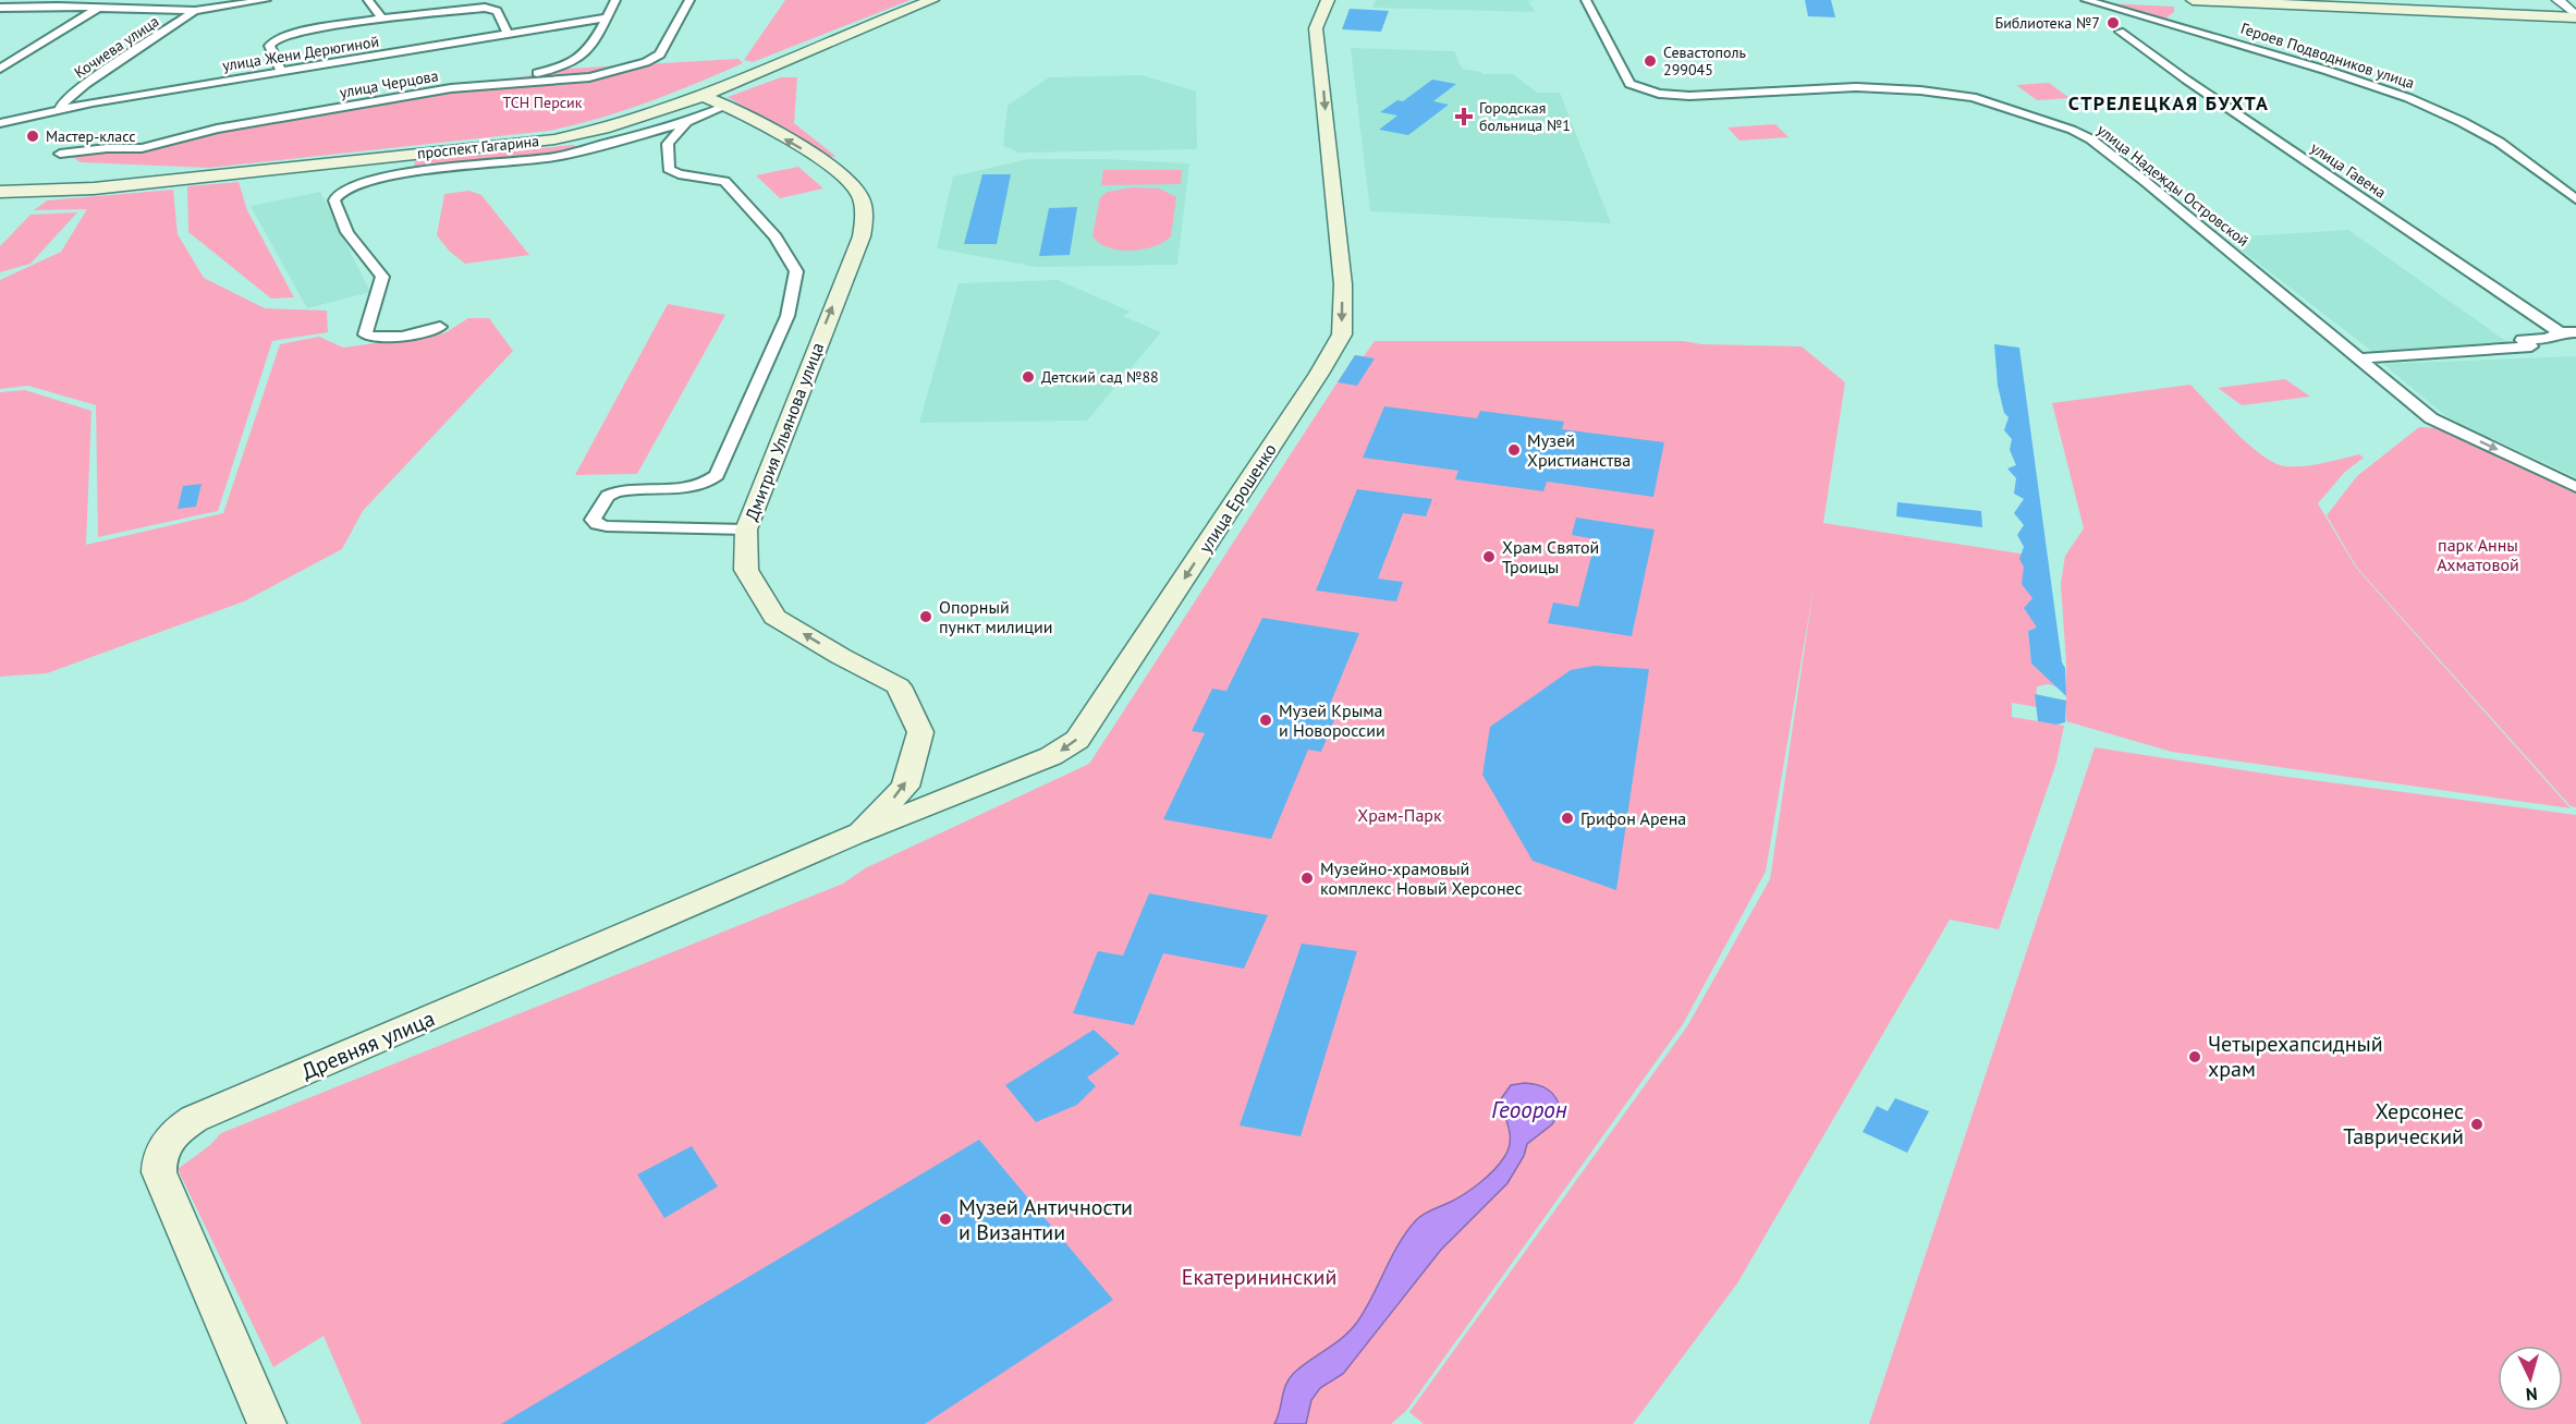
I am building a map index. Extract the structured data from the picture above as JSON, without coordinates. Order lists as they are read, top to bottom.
{
  "streets": {
    "main road": [
      "проспект Гагарина",
      "Дмитрия Ульянова улица",
      "улица Ерошенко",
      "Древняя улица"
    ],
    "street": [
      "Кочиева улица",
      "улица Жени Дерюгиной",
      "Героев Подводников улица",
      "улица Черцова",
      "улица Гавена",
      "улица Надежды Островской"
    ]
  },
  "crossings": [
    ["Кочиева улица", "улица Жени Дерюгиной"],
    ["проспект Гагарина", "Дмитрия Ульянова улица"],
    ["Дмитрия Ульянова улица", "улица Ерошенко"],
    ["Дмитрия Ульянова улица", "Древняя улица"],
    ["улица Ерошенко", "Древняя улица"]
  ],
  "one_way": ["улица Ерошенко"],
  "districts": ["СТРЕЛЕЦКАЯ БУХТА"],
  "water": ["Геоорон"],
  "parks": [
    "ТСН Персик",
    "парк Анны Ахматовой",
    "Храм-Парк",
    "Екатерининский"
  ],
  "places": {
    "other": [
      "Библиотека №7",
      "Севастополь 299045",
      "Мастер-класс",
      "Детский сад №88",
      "Музей Христианства",
      "Храм Святой Троицы",
      "Опорный пункт милиции",
      "Музей Крыма и Новороссии",
      "Грифон Арена",
      "Музейно-храмовый комплекс Новый Херсонес",
      "Четырехапсидный храм",
      "Херсонес Таврический",
      "Музей Античности и Византии"
    ],
    "health": ["Городская больница №1"]
  },
  "north": "bottom"
}
